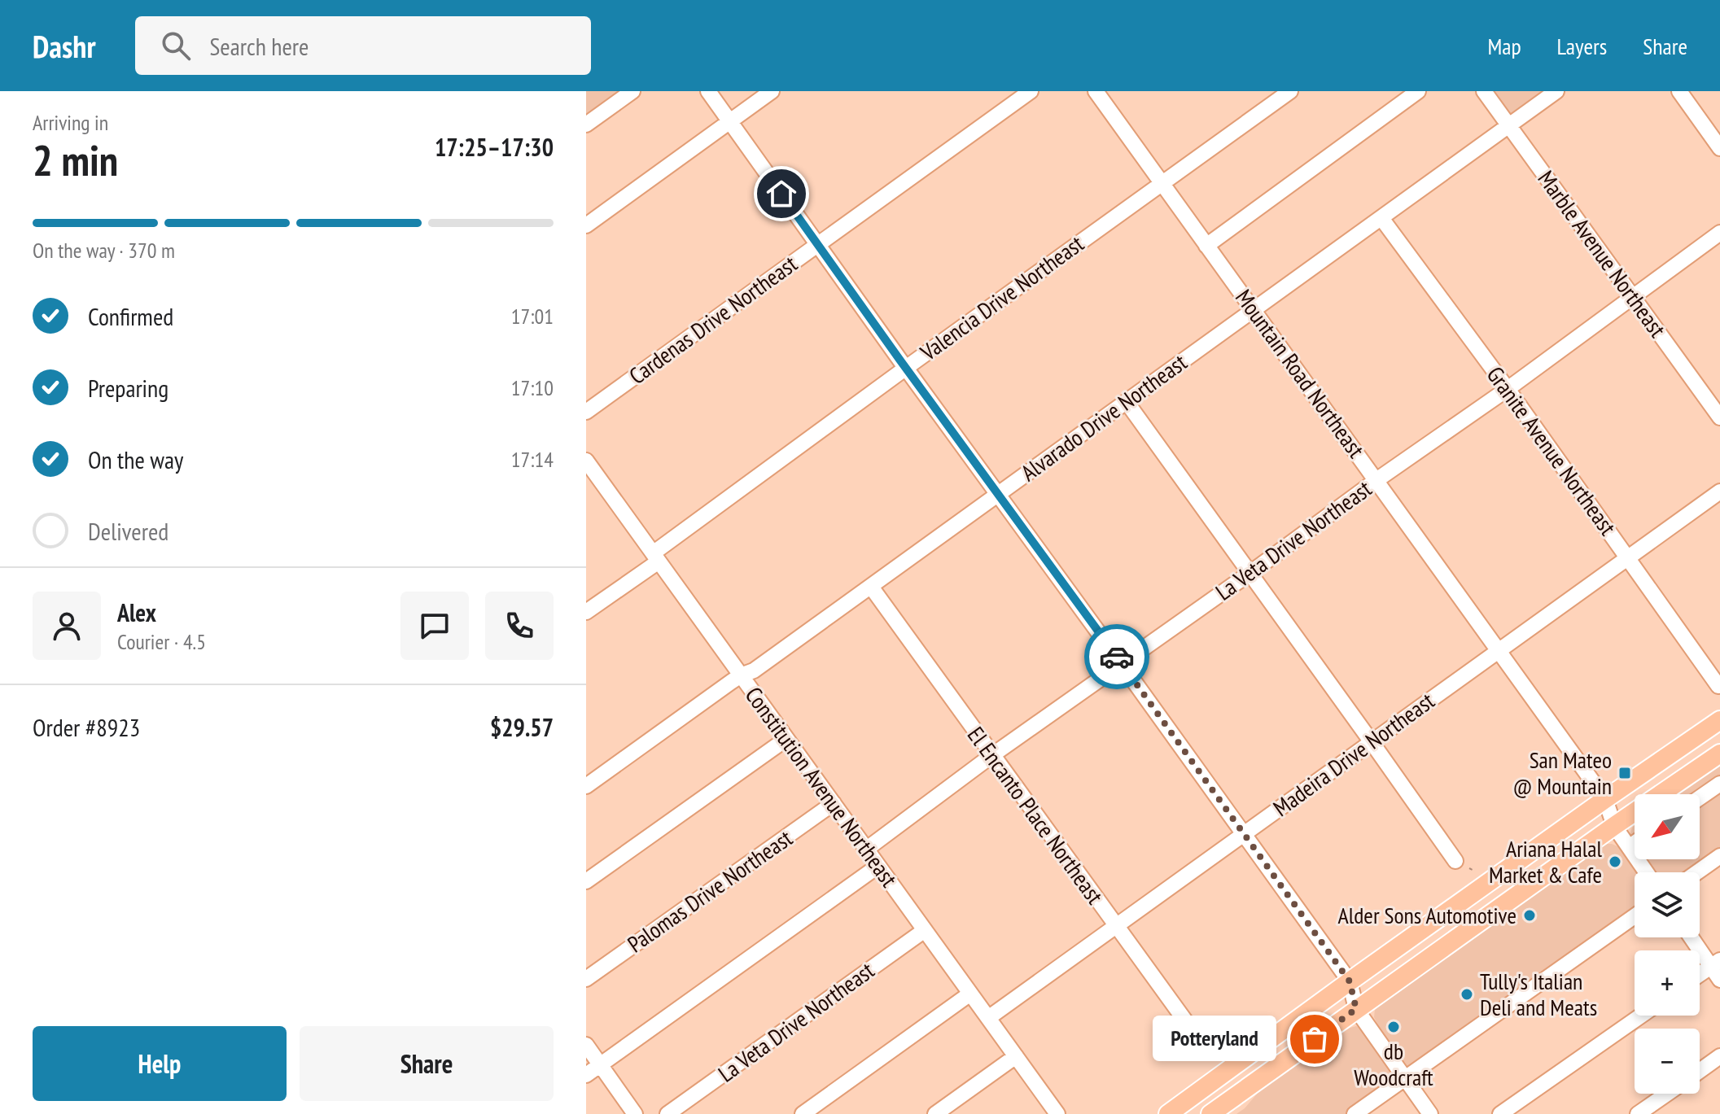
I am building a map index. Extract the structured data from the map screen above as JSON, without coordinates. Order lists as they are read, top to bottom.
{
  "streets": {
    "street": [
      "Marble Avenue Northeast",
      "Valencia Drive Northeast",
      "Cardenas Drive Northeast",
      "Mountain Road Northeast",
      "Alvarado Drive Northeast",
      "Granite Avenue Northeast",
      "La Veta Drive Northeast",
      "Madeira Drive Northeast",
      "Constitution Avenue Northeast",
      "El Encanto Place Northeast",
      "Palomas Drive Northeast"
    ]
  },
  "crossings": [
    ["Marble Avenue Northeast", "Alvarado Drive Northeast"],
    ["Marble Avenue Northeast", "La Veta Drive Northeast"],
    ["Valencia Drive Northeast", "Mountain Road Northeast"],
    ["Valencia Drive Northeast", "Constitution Avenue Northeast"],
    ["Mountain Road Northeast", "Alvarado Drive Northeast"],
    ["Mountain Road Northeast", "La Veta Drive Northeast"],
    ["Mountain Road Northeast", "Madeira Drive Northeast"],
    ["Alvarado Drive Northeast", "Granite Avenue Northeast"],
    ["Alvarado Drive Northeast", "Constitution Avenue Northeast"],
    ["Alvarado Drive Northeast", "El Encanto Place Northeast"],
    ["Granite Avenue Northeast", "La Veta Drive Northeast"],
    ["Granite Avenue Northeast", "Madeira Drive Northeast"],
    ["La Veta Drive Northeast", "Constitution Avenue Northeast"],
    ["La Veta Drive Northeast", "El Encanto Place Northeast"],
    ["Madeira Drive Northeast", "Constitution Avenue Northeast"],
    ["Madeira Drive Northeast", "El Encanto Place Northeast"],
    ["Constitution Avenue Northeast", "Palomas Drive Northeast"]
  ],
  "places": {
    "transit": ["San Mateo @ Mountain"],
    "other": [
      "Ariana Halal Market & Cafe",
      "Alder Sons Automotive",
      "Tully's Italian Deli and Meats",
      "db Woodcraft",
      "Potteryland"
    ]
  },
  "north": "bottom left",
  "page": {
    "header": "Dashr",
    "search": "Search here",
    "nav": ["Map", "Layers", "Share"],
    "heading": ["2 min", "Arriving in", "17:25–17:30"],
    "panel": [
      "Alex",
      "Courier · 4.5",
      "Order #8923",
      "$29.57"
    ],
    "bar": "On the way · 370 m",
    "list": [
      ["Confirmed", "17:01"],
      ["Preparing", "17:10"],
      ["On the way", "17:14"],
      "Delivered"
    ],
    "map_buttons": ["+", "−"],
    "buttons": ["Help", "Share"],
    "bubble": "Potteryland"
  }
}
